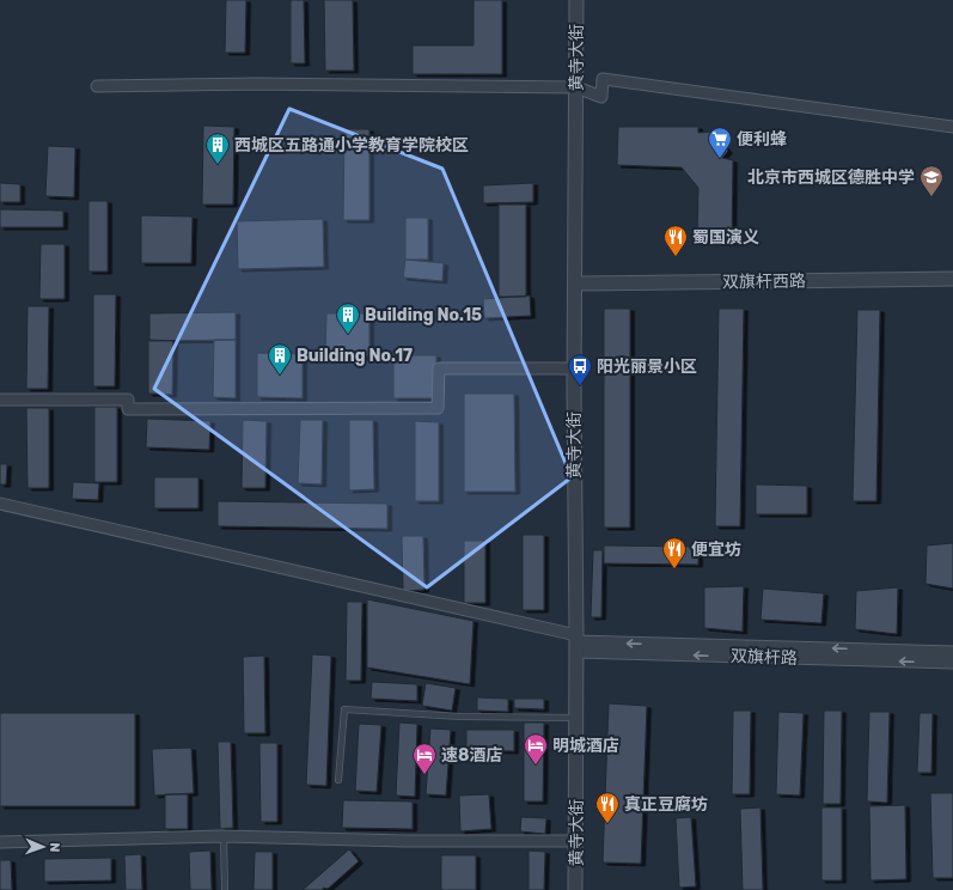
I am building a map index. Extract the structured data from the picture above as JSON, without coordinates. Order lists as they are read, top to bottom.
{
  "streets": {
    "street": ["黄寺大街", "双旗杆西路", "双旗杆路"]
  },
  "crossings": [
    ["黄寺大街", "双旗杆西路"],
    ["黄寺大街", "双旗杆路"]
  ],
  "places": {
    "supermarket": ["便利蜂"],
    "building": ["西城区五路通小学教育学院校区", "Building No.15", "Building No.17"],
    "school or university": ["北京市西城区德胜中学"],
    "restaurant": ["蜀国演义", "便宜坊", "真正豆腐坊"],
    "bus stop": ["阳光丽景小区"],
    "hotel": ["明城酒店", "速8酒店"]
  },
  "north": "right"
}
